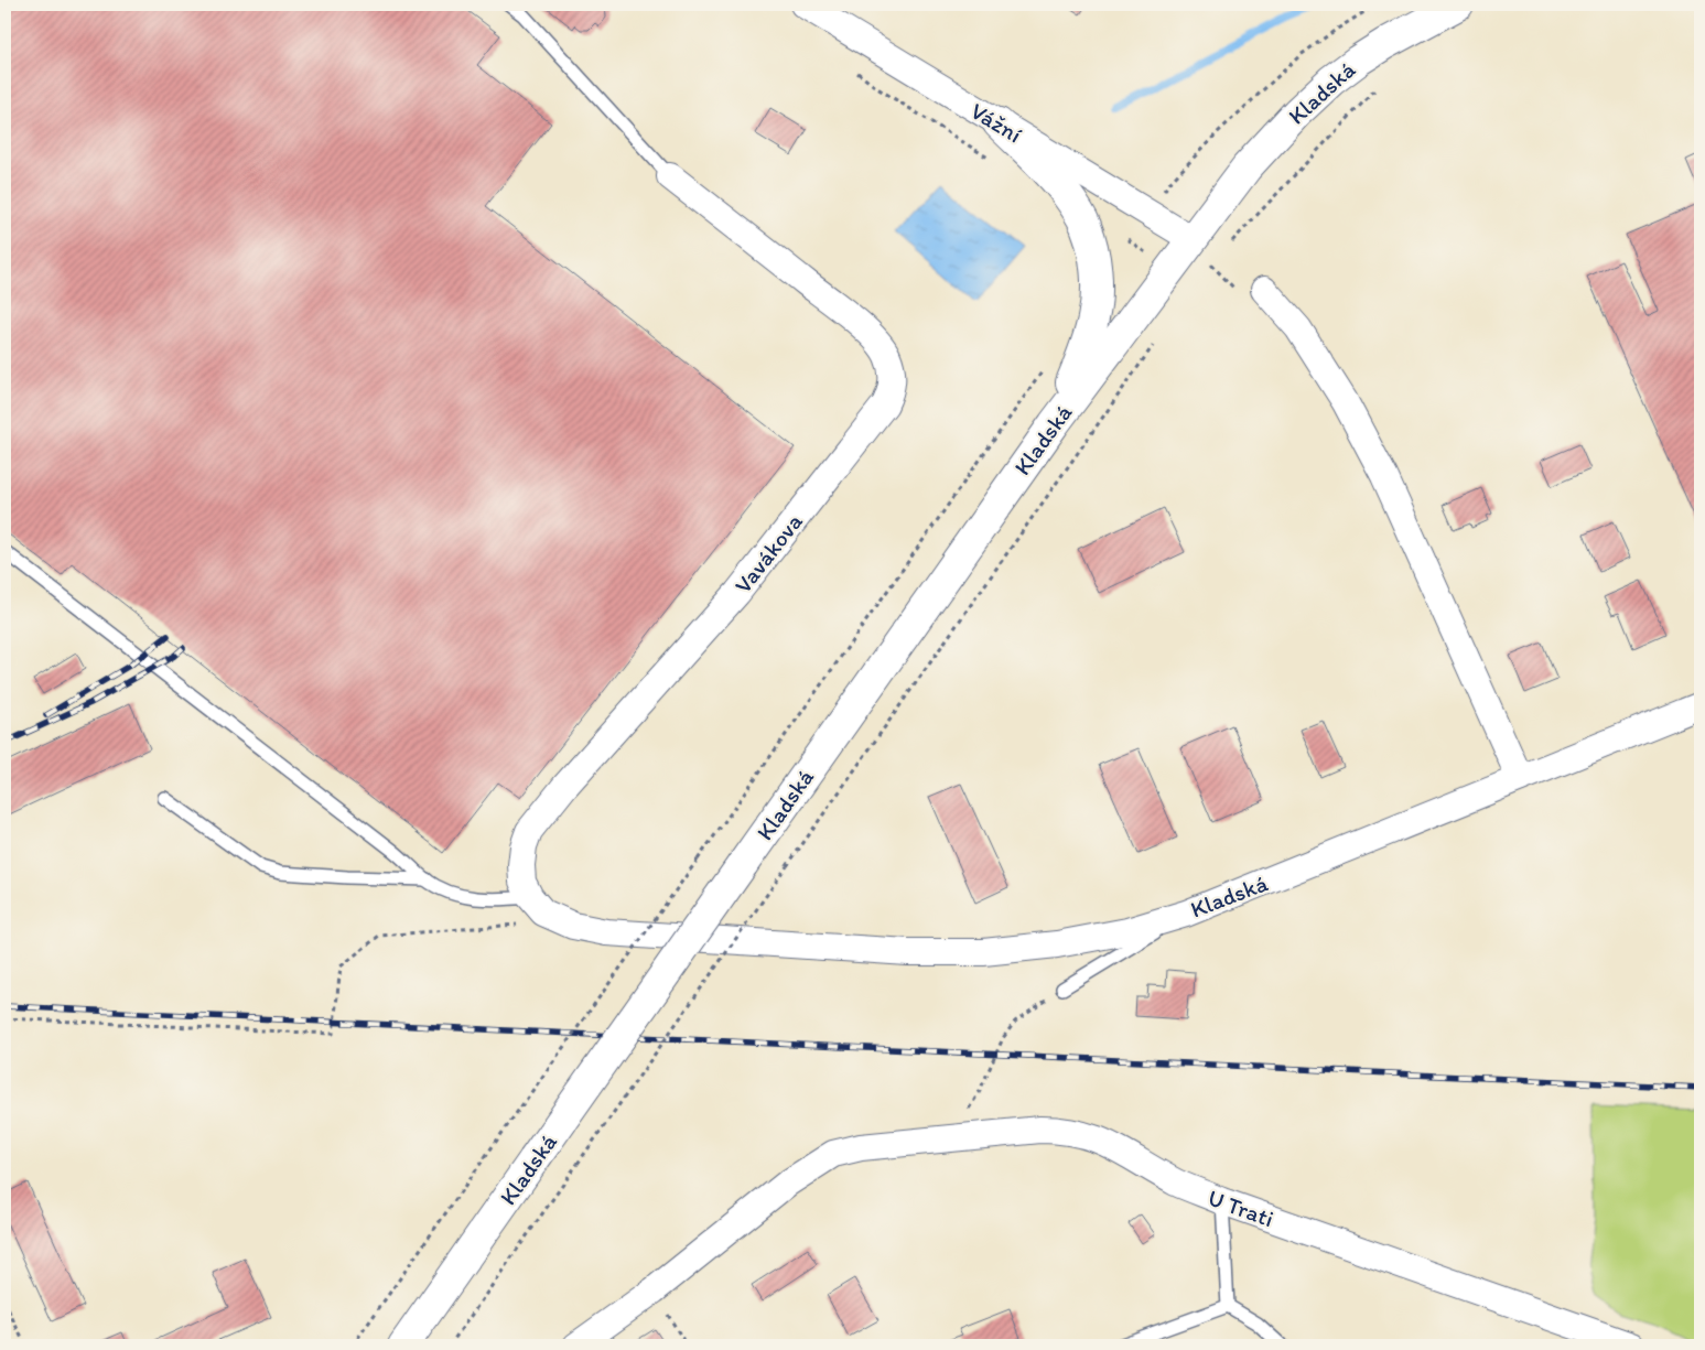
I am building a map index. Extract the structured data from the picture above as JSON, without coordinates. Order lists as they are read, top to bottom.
{
  "streets": {
    "main road": ["Kladská"],
    "street": ["Vážní", "Vavákova", "U Trati"]
  },
  "crossings": [
    ["Kladská", "Vážní"],
    ["Kladská", "Vavákova"]
  ]
}
